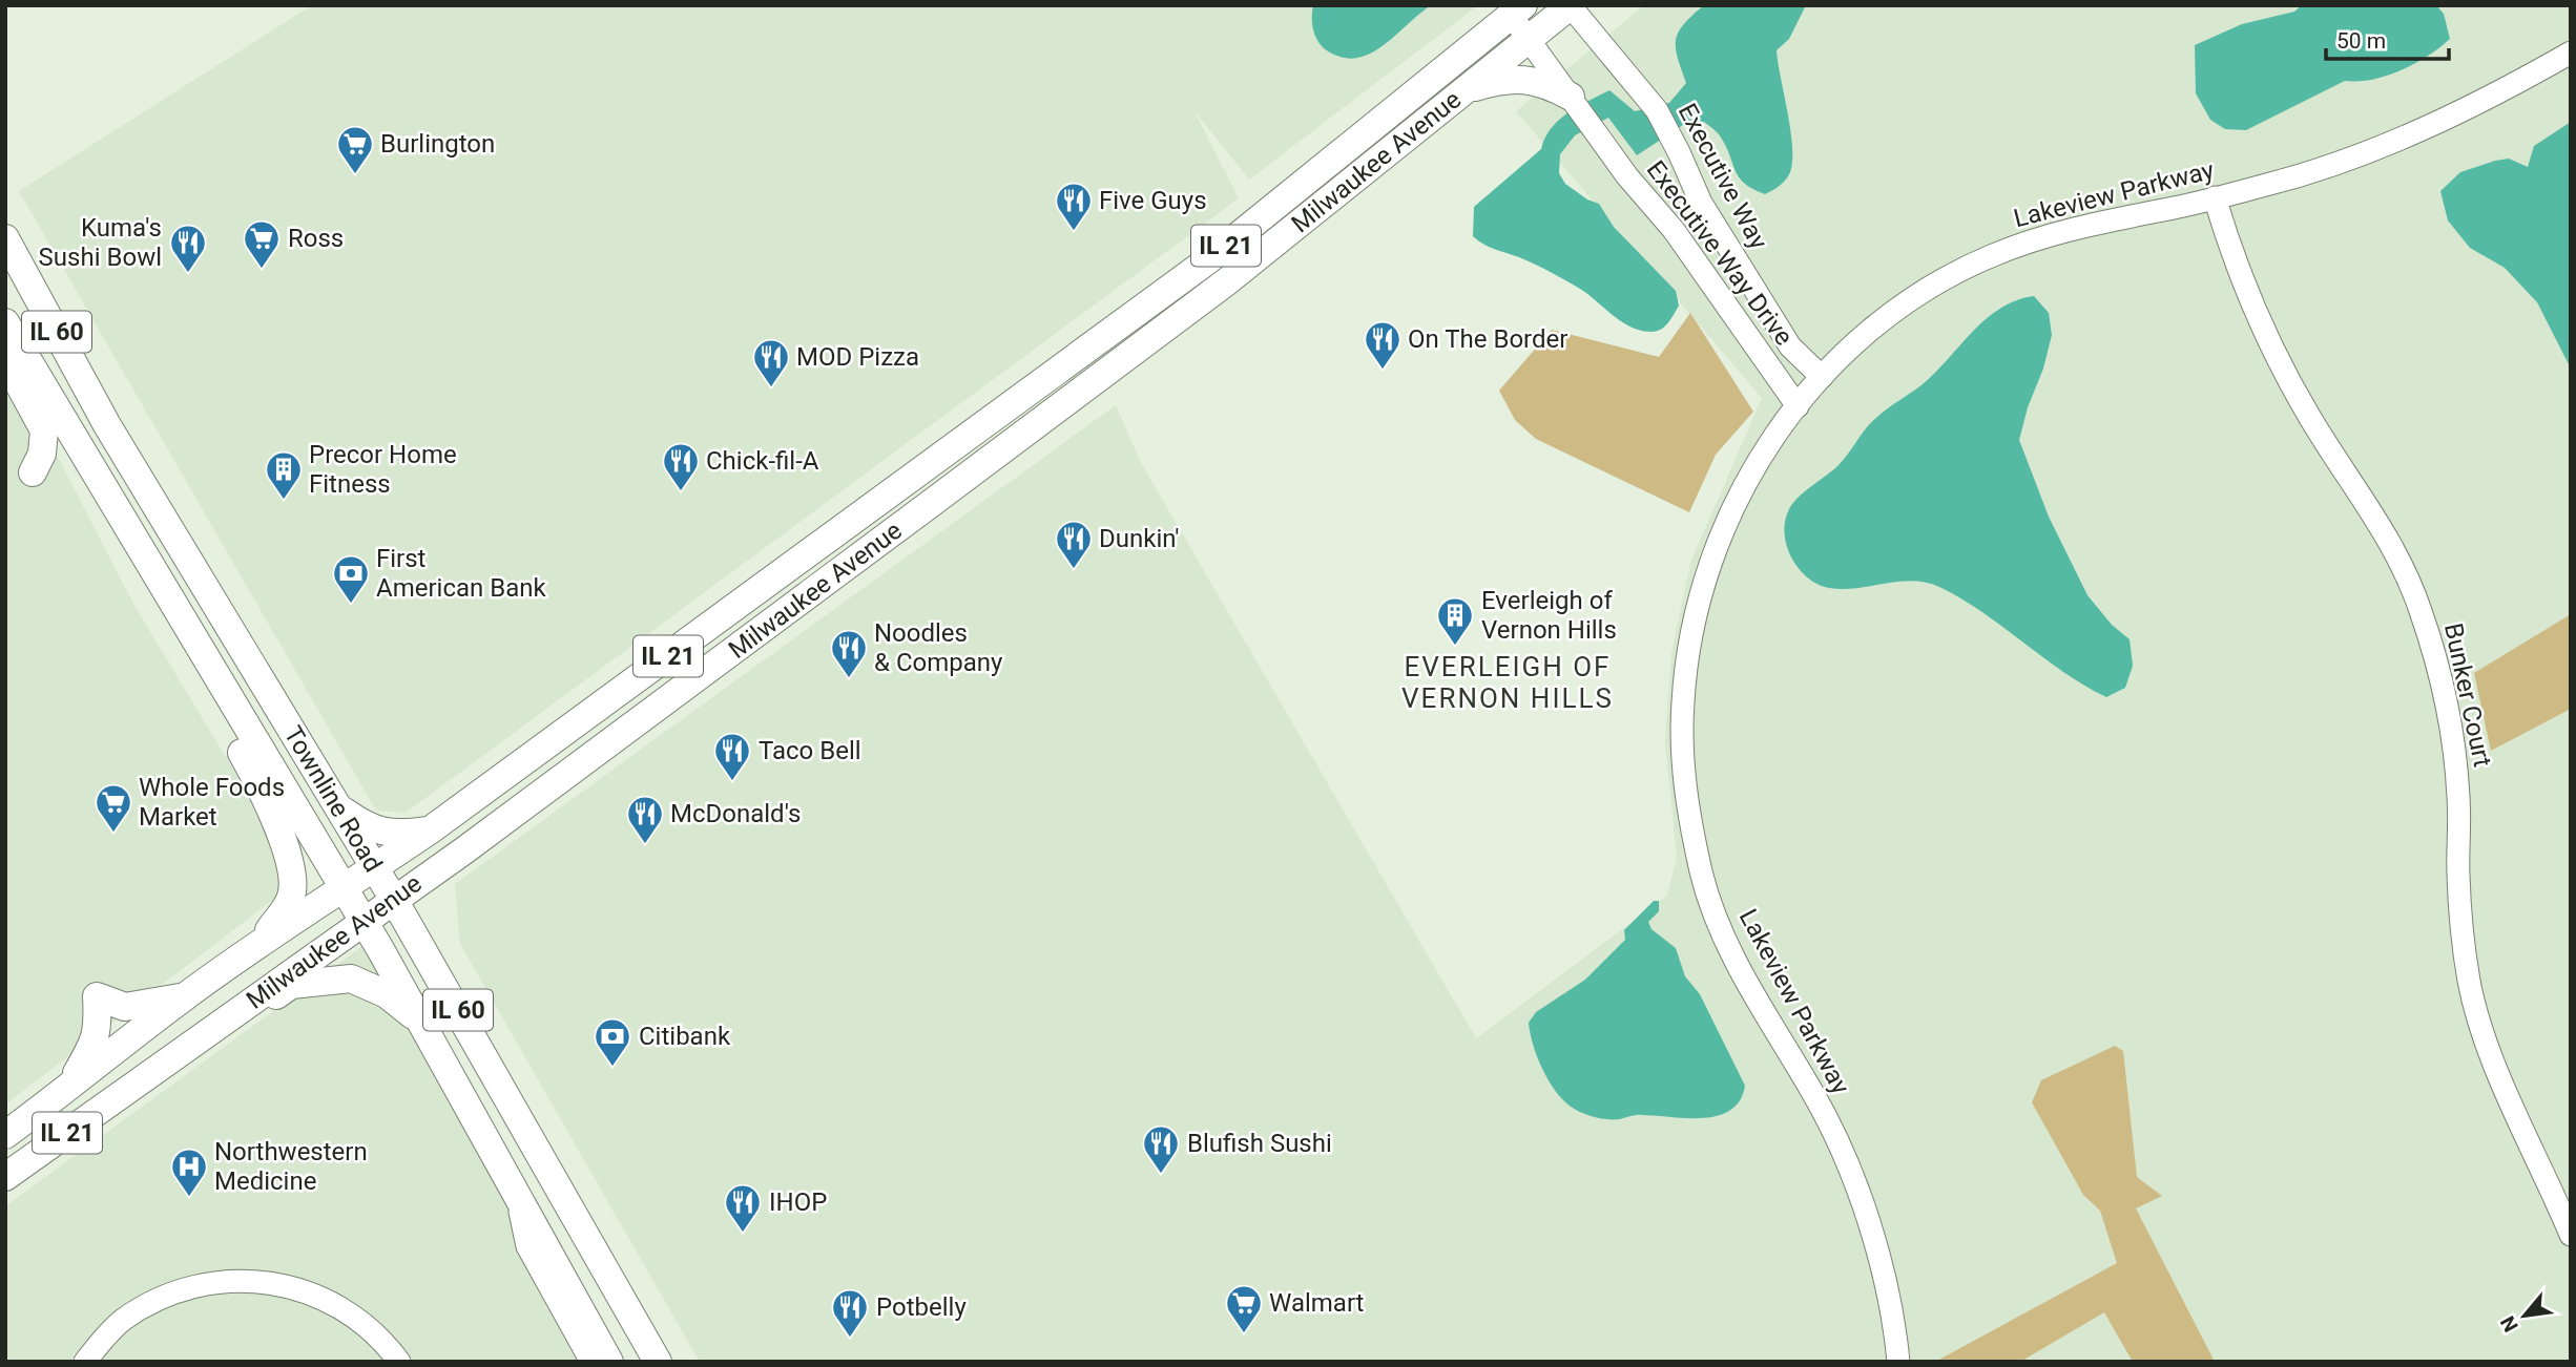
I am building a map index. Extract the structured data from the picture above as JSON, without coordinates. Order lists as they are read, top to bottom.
{
  "streets": {
    "main road": [
      "Milwaukee Avenue",
      "IL 21",
      "IL 60",
      "Townline Road"
    ],
    "street": [
      "Executive Way",
      "Lakeview Parkway",
      "Executive Way Drive",
      "Bunker Court"
    ]
  },
  "crossings": [
    ["Milwaukee Avenue", "Executive Way"],
    ["Milwaukee Avenue", "Townline Road"],
    ["Executive Way", "Lakeview Parkway"],
    ["Lakeview Parkway", "Executive Way Drive"],
    ["Lakeview Parkway", "Bunker Court"]
  ],
  "districts": ["EVERLEIGH OF VERNON HILLS"],
  "places": {
    "supermarket": [
      "Burlington",
      "Ross",
      "Whole Foods Market",
      "Walmart"
    ],
    "restaurant": [
      "Five Guys",
      "Kuma's Sushi Bowl",
      "On The Border",
      "MOD Pizza",
      "Chick-fil-A",
      "Dunkin'",
      "Noodles & Company",
      "Taco Bell",
      "McDonald's",
      "Blufish Sushi",
      "IHOP",
      "Potbelly"
    ],
    "building": ["Precor Home Fitness", "Everleigh of Vernon Hills"],
    "bank": ["First American Bank", "Citibank"],
    "hospital": ["Northwestern Medicine"]
  },
  "scale_bar": "50 m",
  "north": "bottom left"
}
